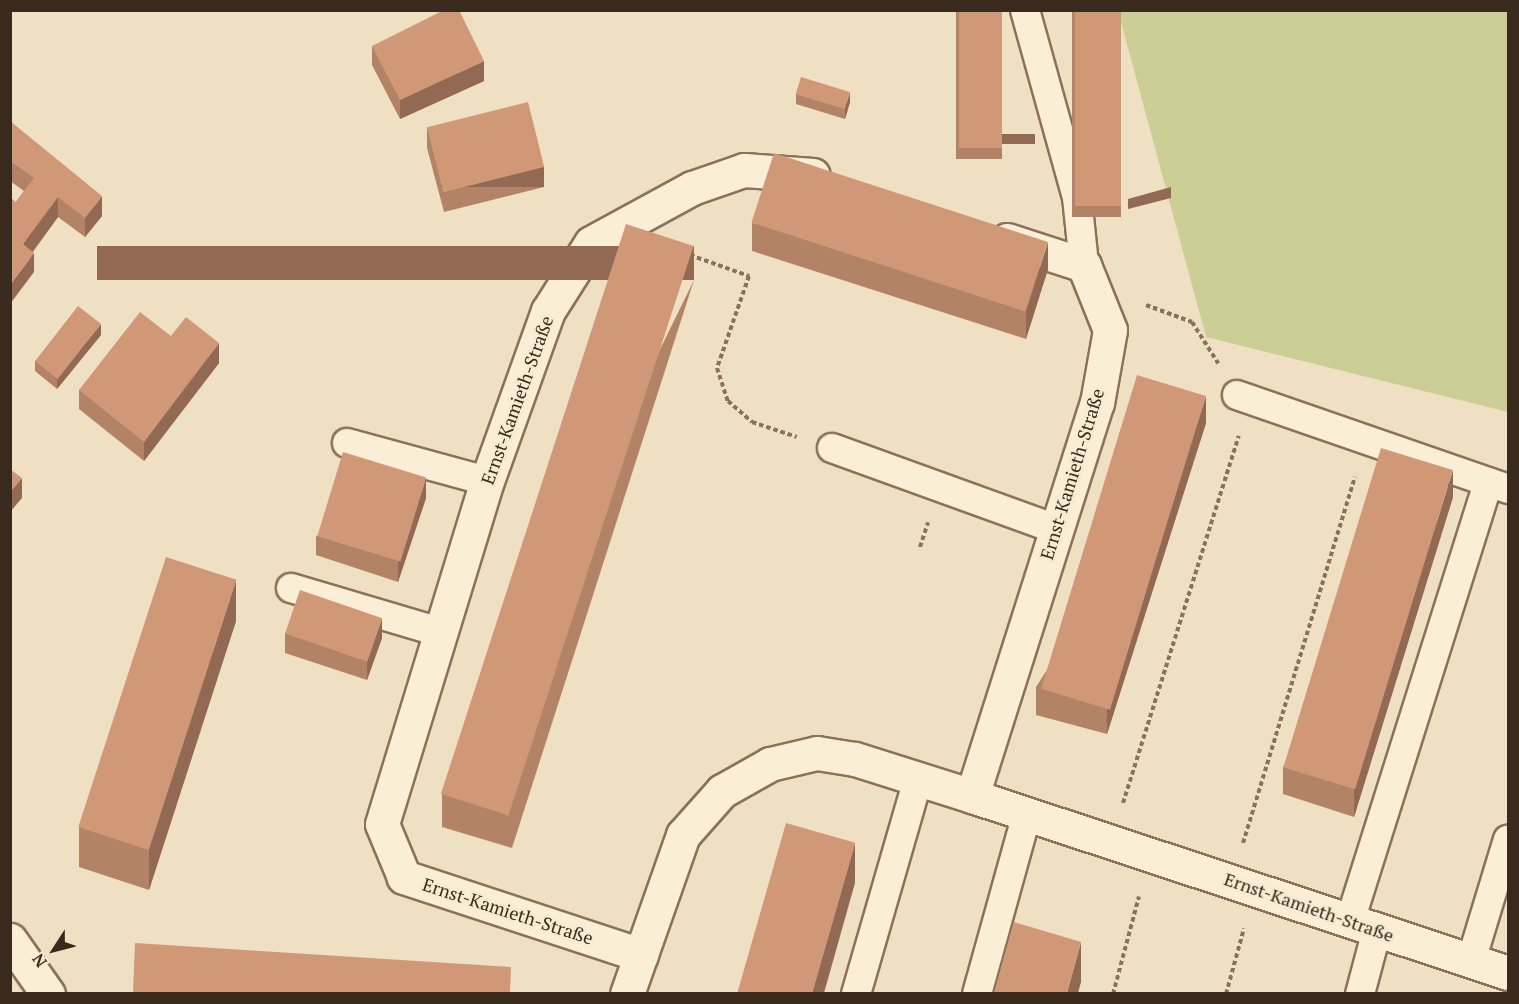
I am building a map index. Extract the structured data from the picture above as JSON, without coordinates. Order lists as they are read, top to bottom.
{
  "streets": {
    "street": ["Ernst-Kamieth-Straße"]
  },
  "north": "bottom left"
}
